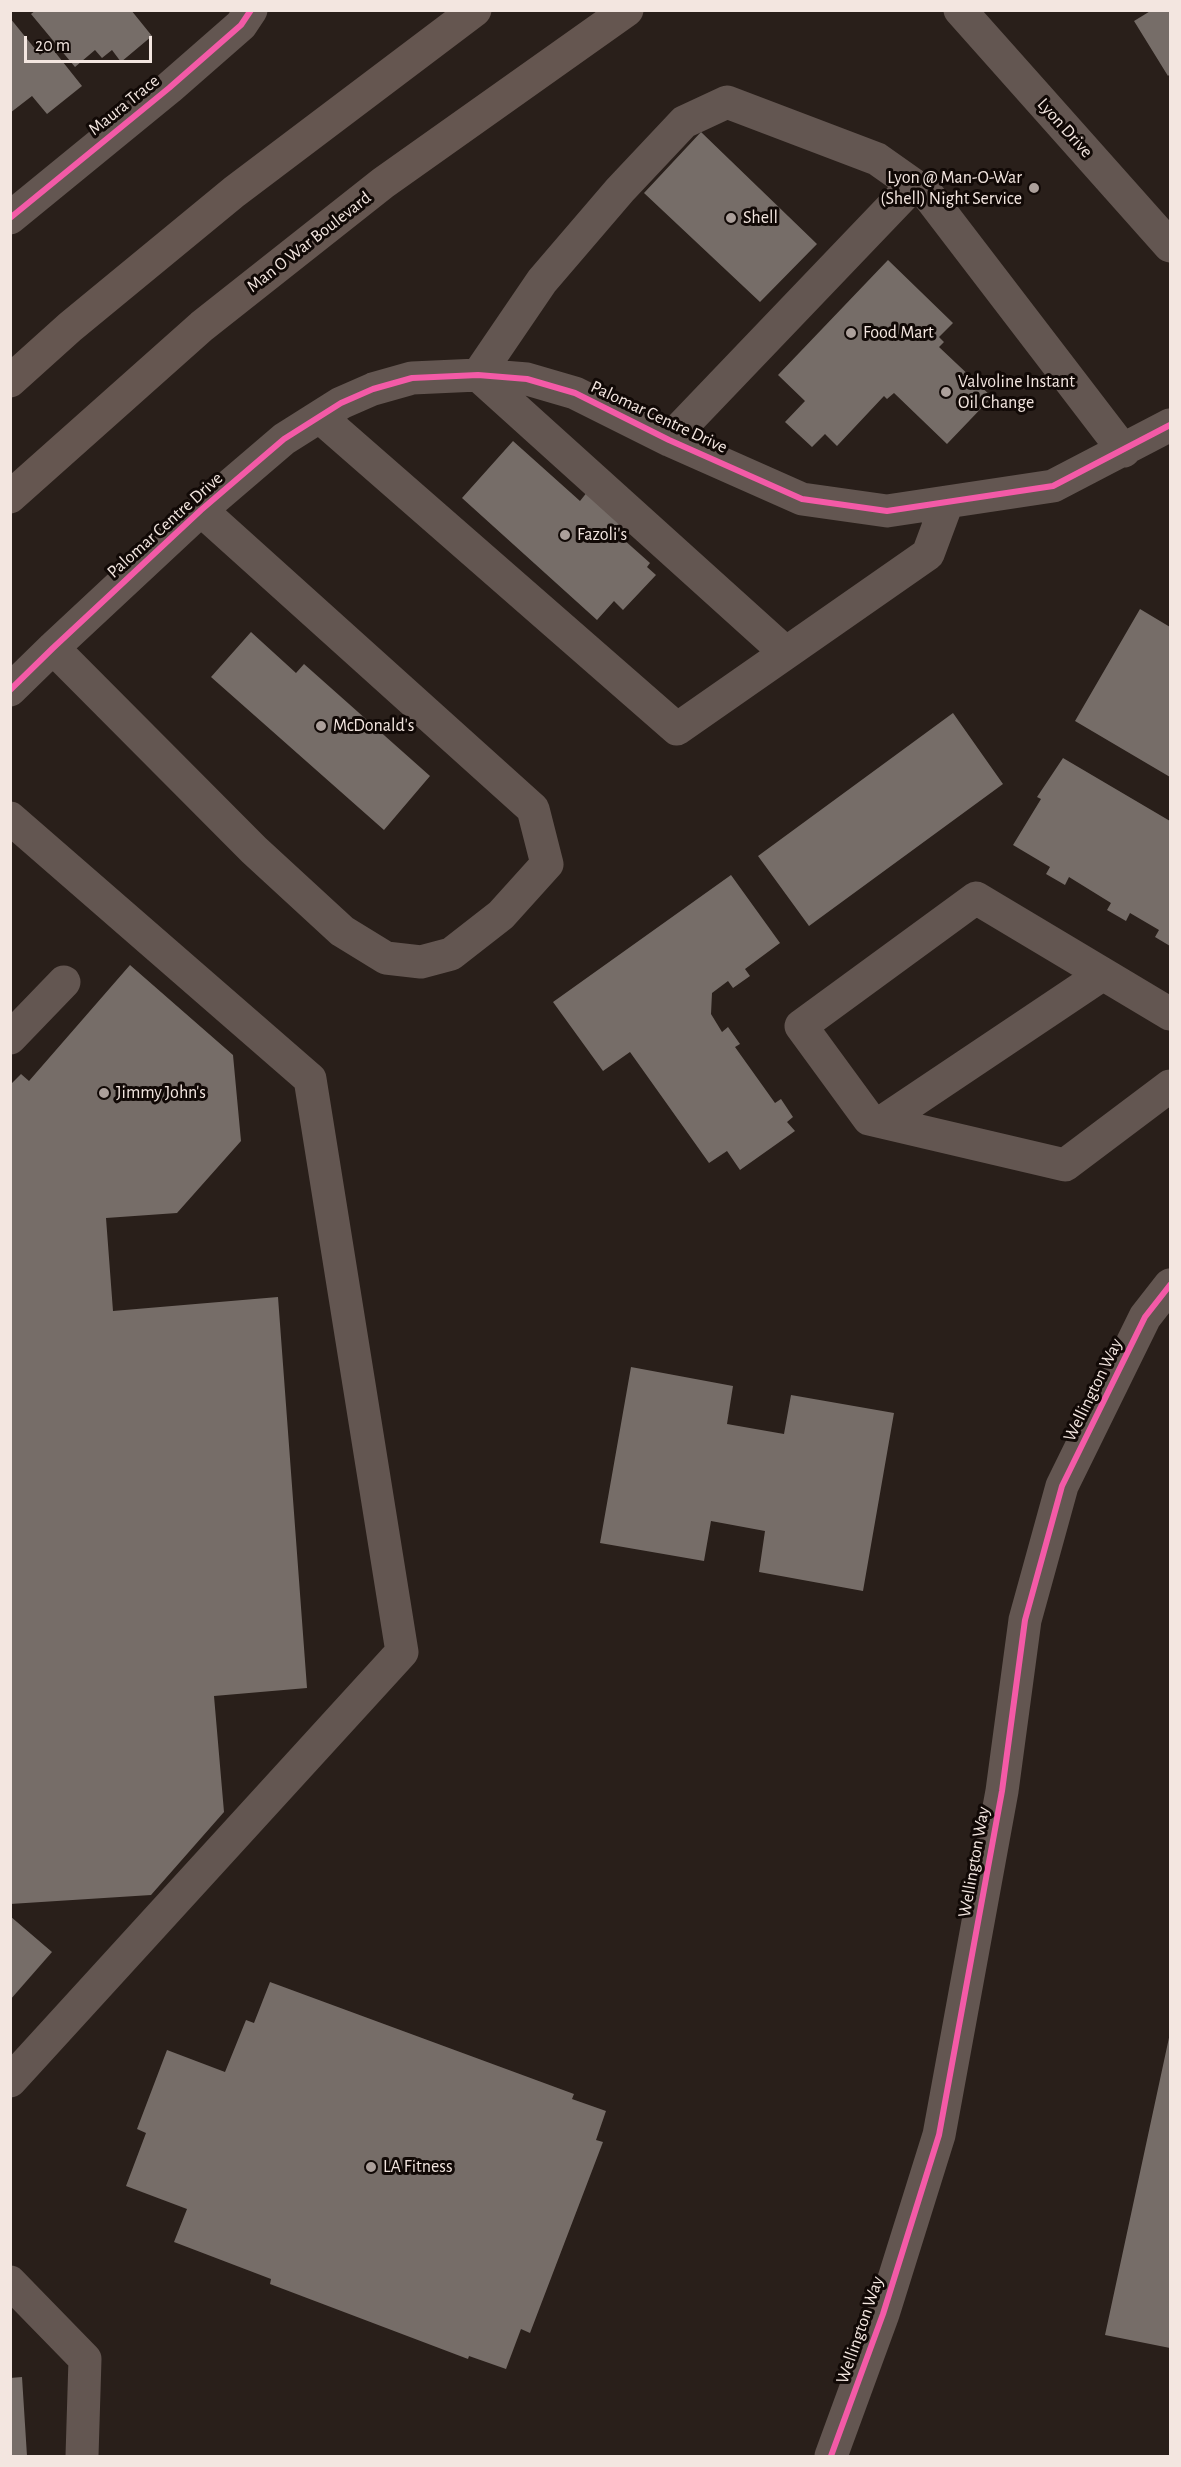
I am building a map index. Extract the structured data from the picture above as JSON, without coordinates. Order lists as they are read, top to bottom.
{
  "streets": {
    "main road": ["Man O War Boulevard"],
    "street": [
      "Maura Trace",
      "Lyon Drive",
      "Palomar Centre Drive",
      "Wellington Way"
    ]
  },
  "places": [
    "Lyon @ Man-O-War (Shell) Night Service",
    "Shell",
    "Food Mart",
    "Valvoline Instant Oil Change",
    "Fazoli's",
    "McDonald's",
    "Jimmy John's",
    "LA Fitness"
  ],
  "scale_bar": "20 m"
}
